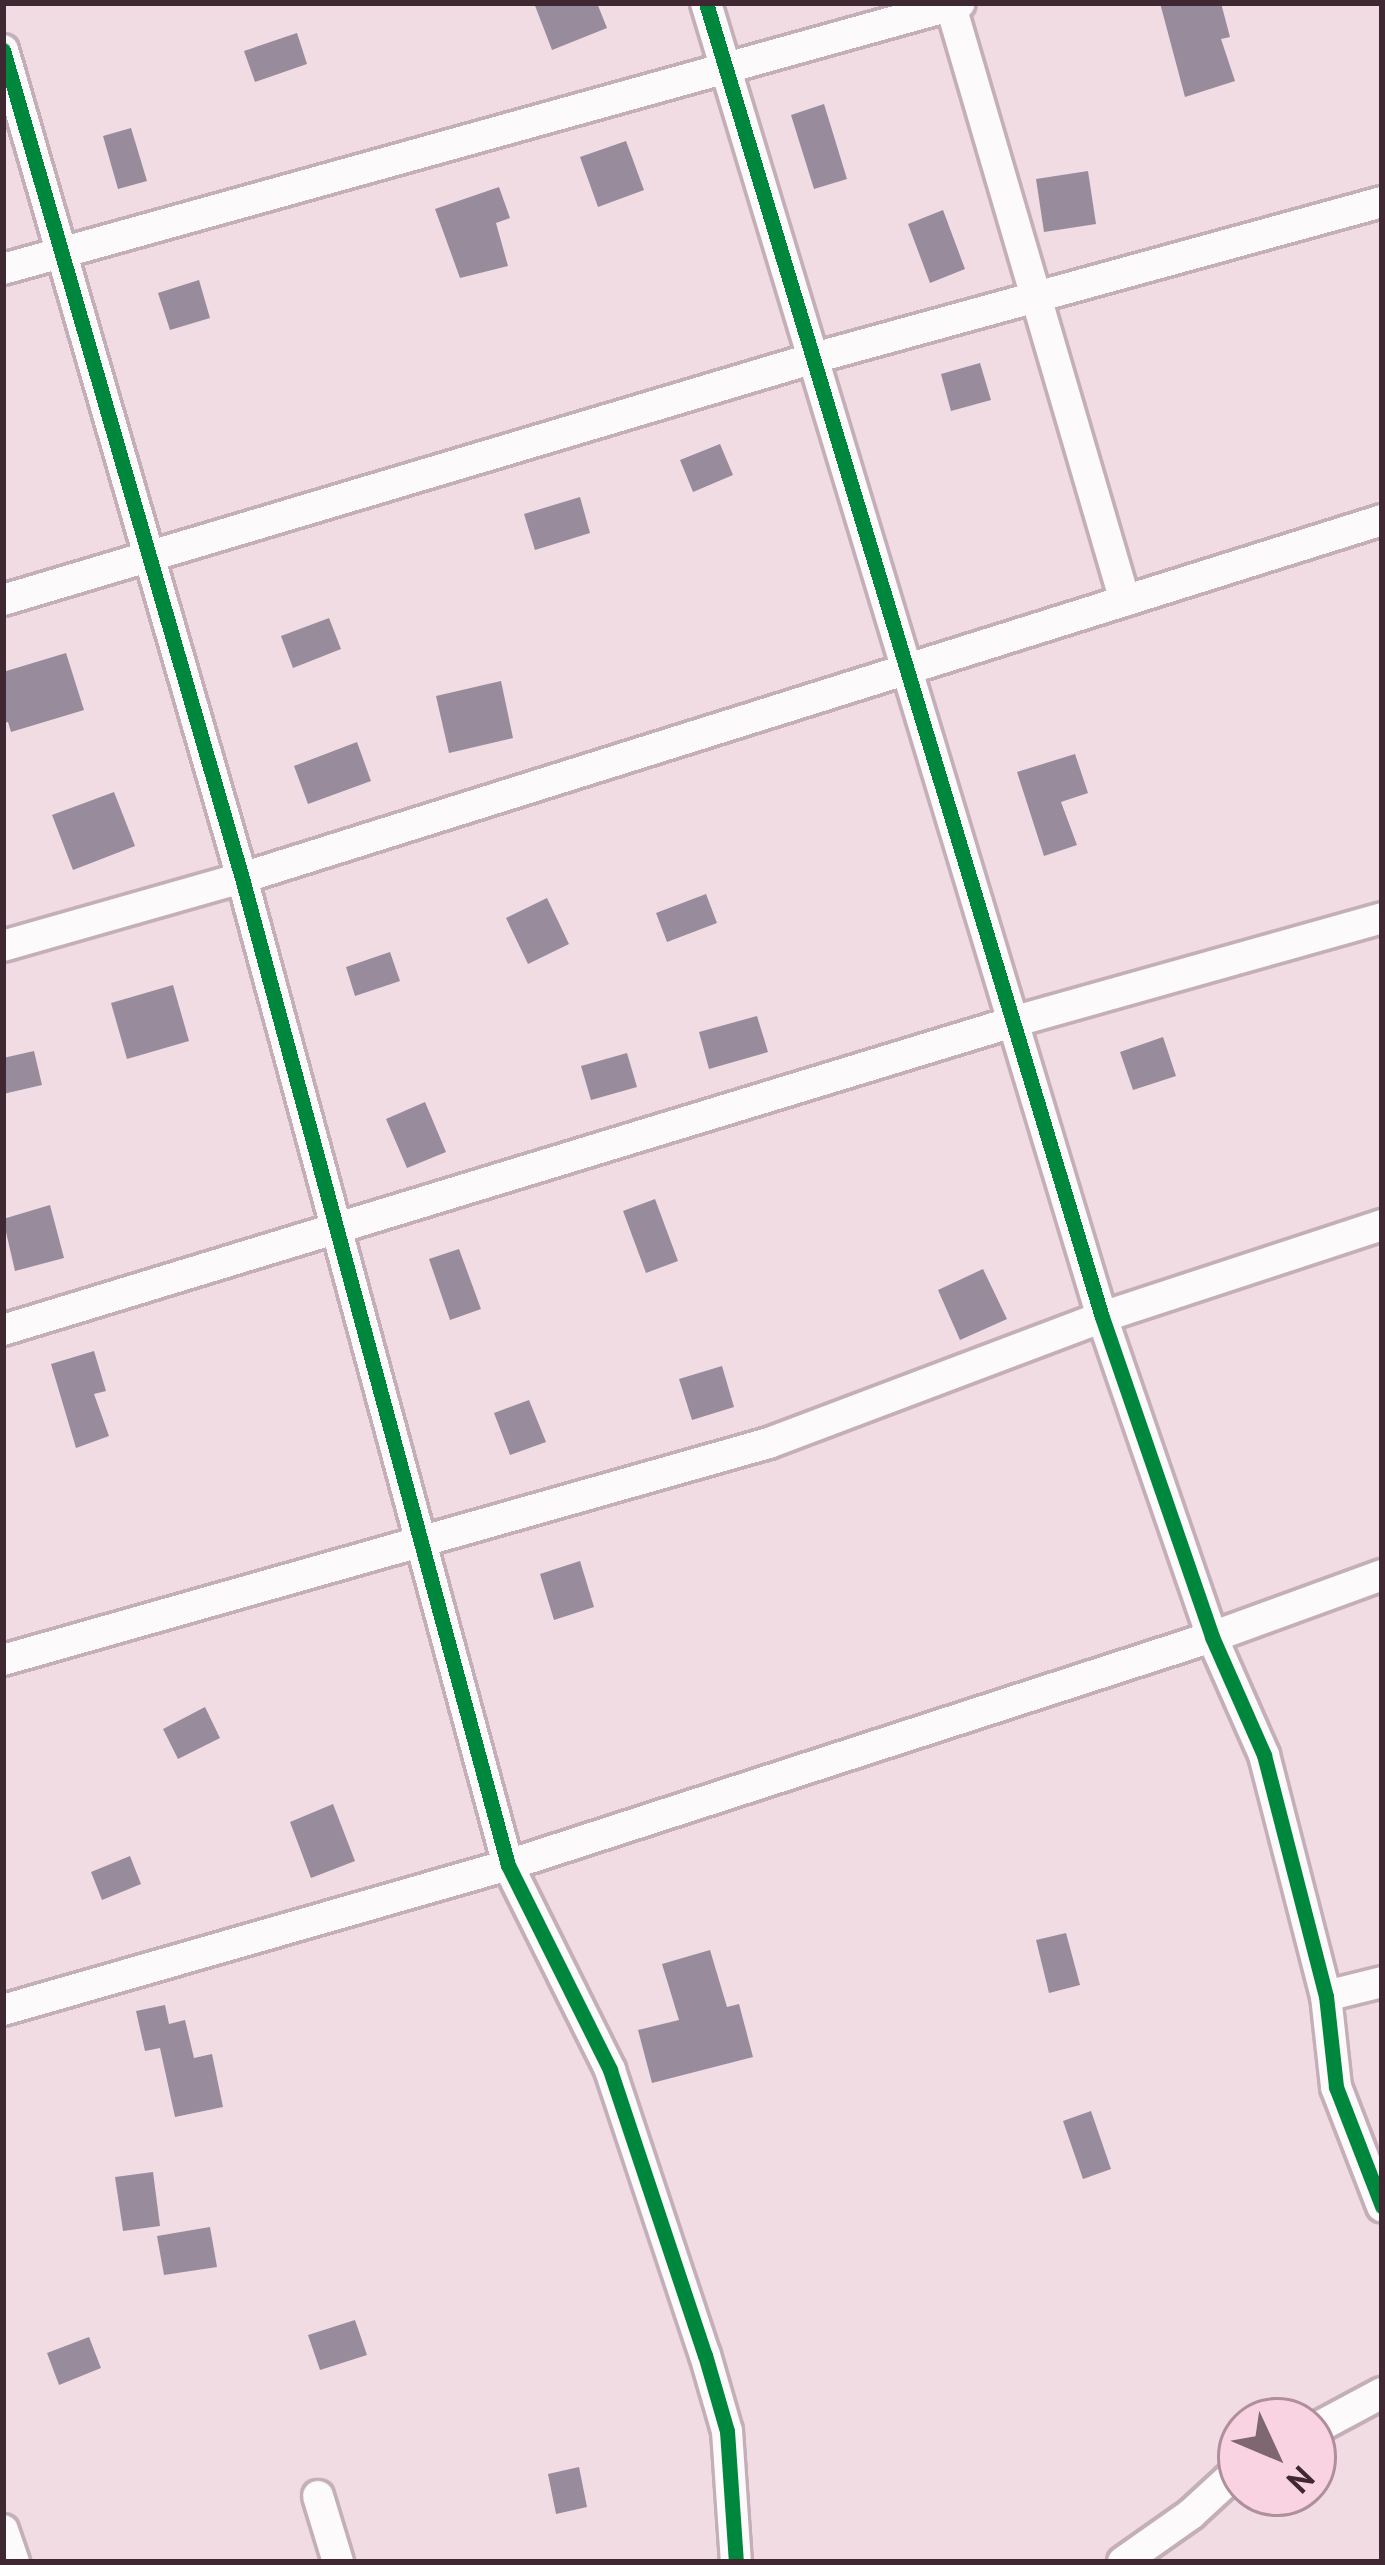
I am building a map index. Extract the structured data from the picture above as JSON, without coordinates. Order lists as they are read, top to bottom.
{
  "north": "bottom right"
}
